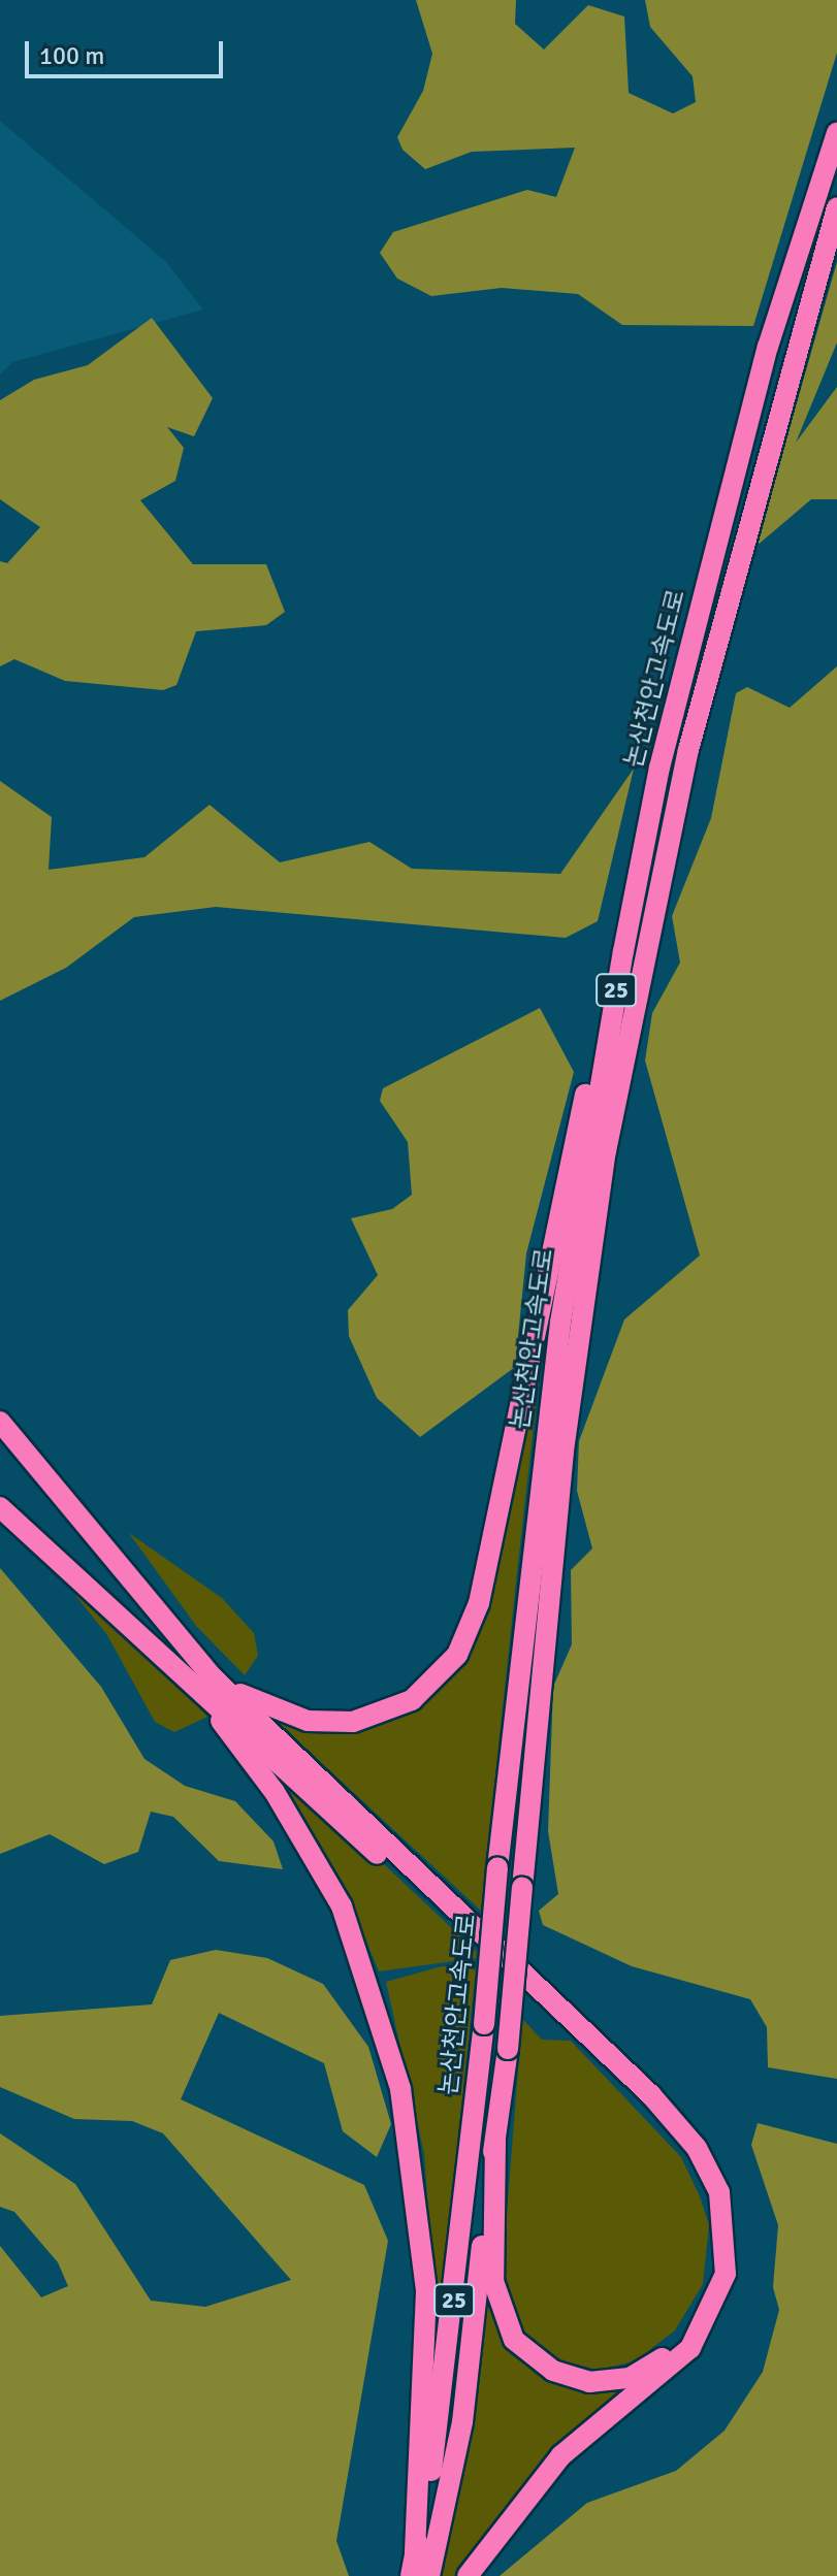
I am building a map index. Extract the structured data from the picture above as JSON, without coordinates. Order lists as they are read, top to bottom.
{
  "streets": {
    "highway": ["논산천안고속도로", "25"]
  },
  "scale_bar": "100 m"
}
